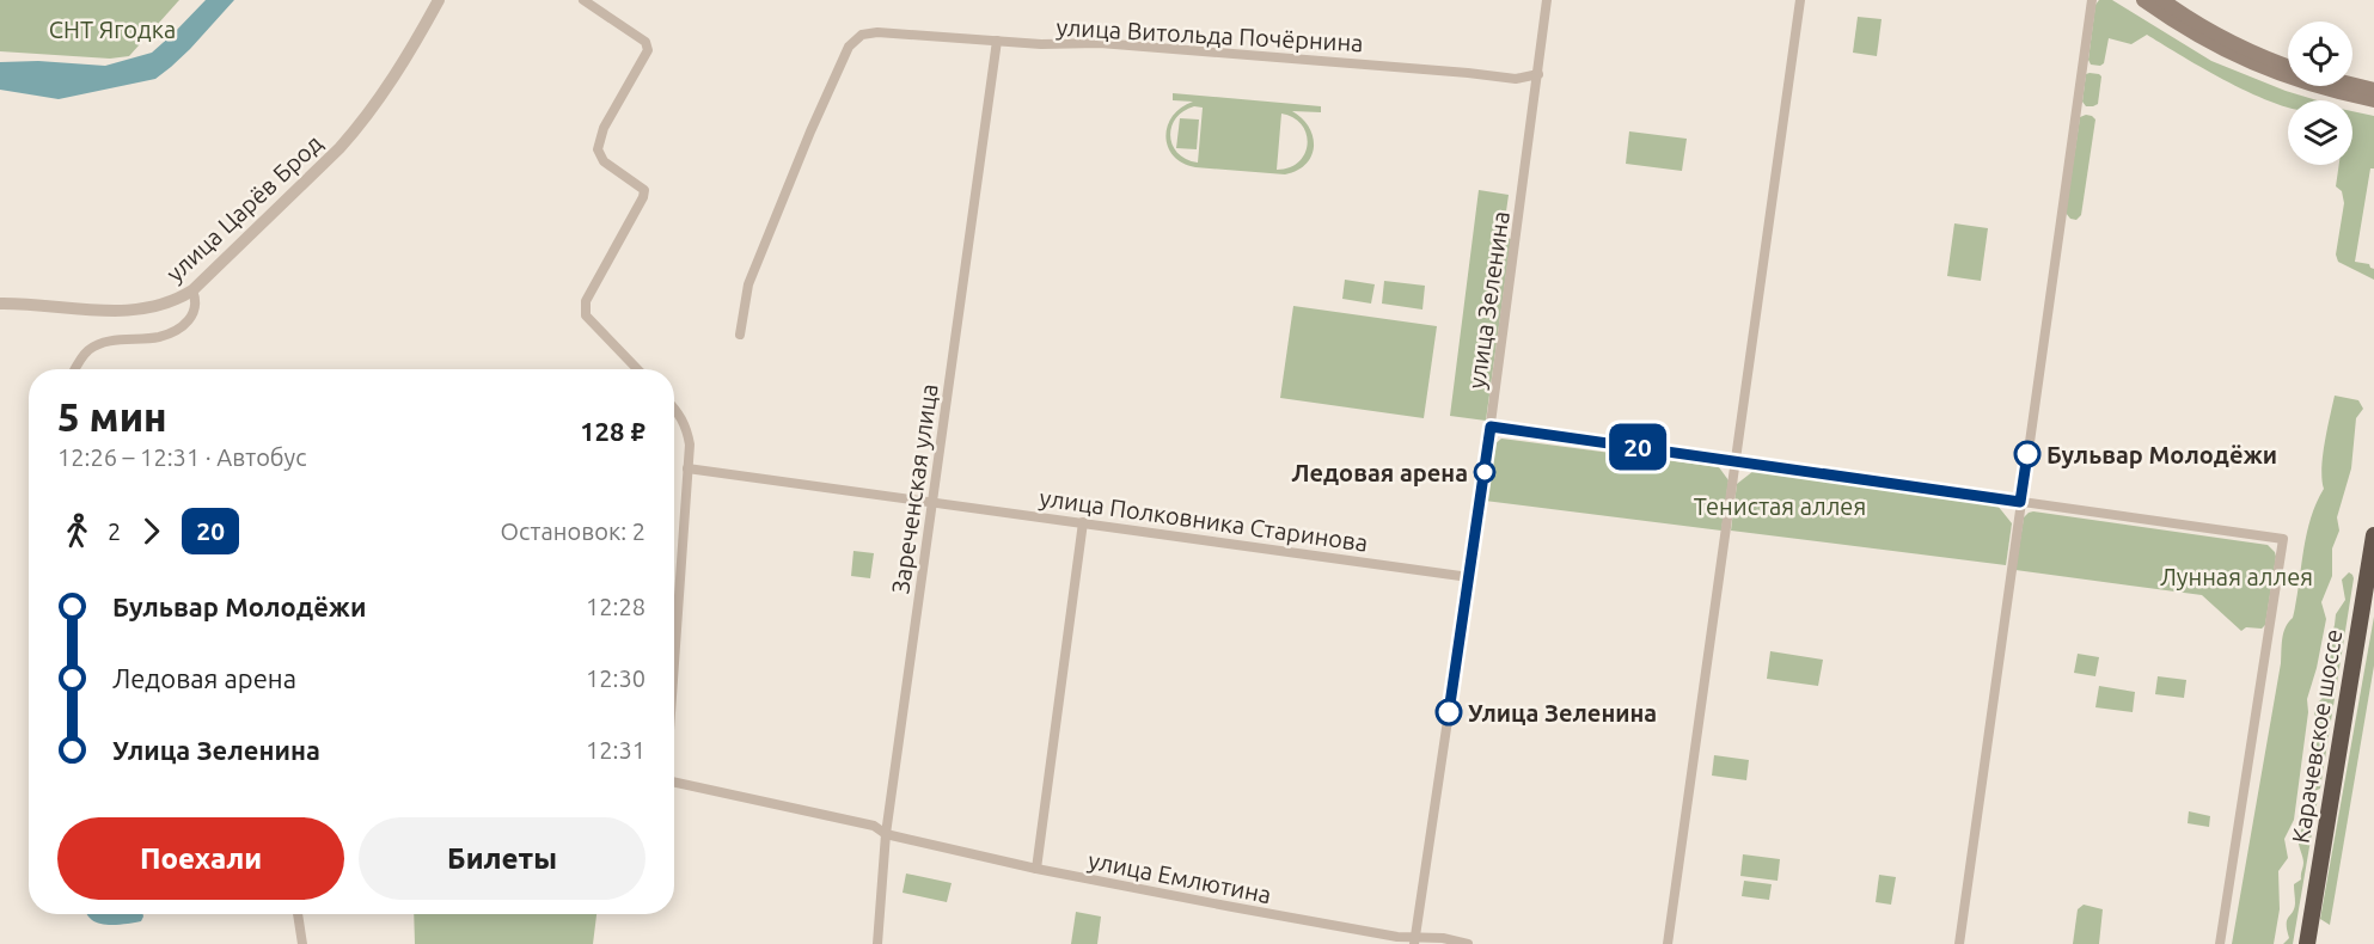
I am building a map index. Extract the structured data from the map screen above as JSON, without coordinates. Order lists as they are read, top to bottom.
{
  "streets": {
    "highway": ["Карачевское шоссе"],
    "street": [
      "улица Витольда Почёрнина",
      "улица Царёв Брод",
      "улица Зеленина",
      "Зареченская улица",
      "улица Полковника Старинова",
      "улица Емлютина"
    ]
  },
  "crossings": [
    ["улица Витольда Почёрнина", "улица Зеленина"],
    ["улица Витольда Почёрнина", "Зареченская улица"],
    ["улица Зеленина", "улица Полковника Старинова"],
    ["улица Зеленина", "улица Емлютина"],
    ["Зареченская улица", "улица Полковника Старинова"],
    ["Зареченская улица", "улица Емлютина"],
    ["улица Полковника Старинова", "улица Емлютина"]
  ],
  "parks": ["СНТ Ягодка", "Тенистая аллея", "Лунная аллея"],
  "places": ["Бульвар Молодёжи", "Ледовая арена", "Улица Зеленина"],
  "lines": ["bus line 20"],
  "page": {
    "on_map": "20",
    "heading": ["5 мин", "12:26 – 12:31 · Автобус", "128 ₽"],
    "legs": ["2", "20", "Остановок: 2"],
    "list": [
      {
        "name": "Бульвар Молодёжи",
        "value": "12:28"
      },
      {
        "name": "Ледовая арена",
        "value": "12:30"
      },
      {
        "name": "Улица Зеленина",
        "value": "12:31"
      }
    ],
    "buttons": ["Поехали", "Билеты"]
  }
}
